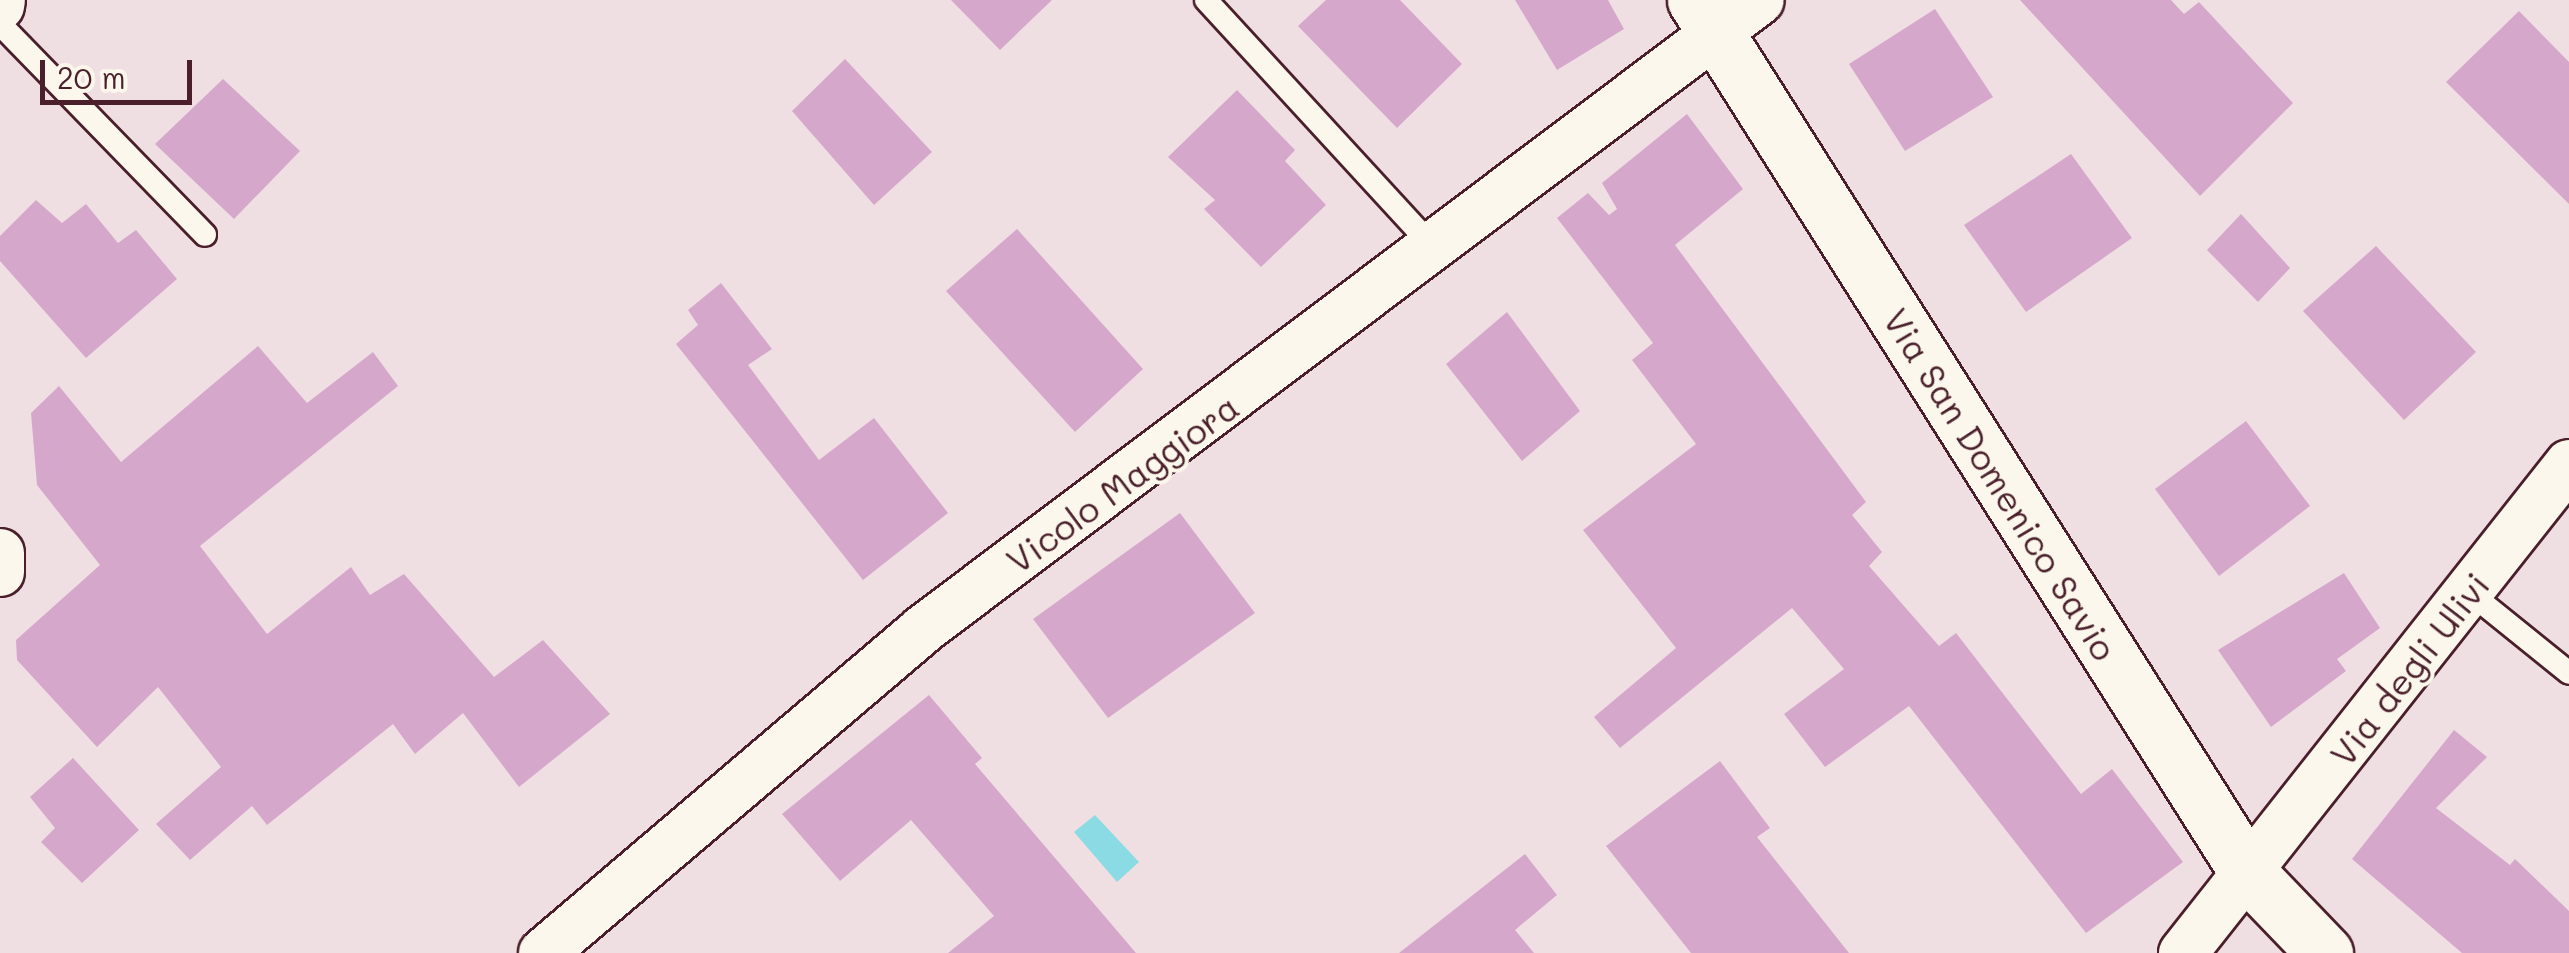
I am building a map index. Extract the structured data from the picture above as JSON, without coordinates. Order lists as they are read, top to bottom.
{
  "streets": {
    "street": ["Vicolo Maggiora", "Via San Domenico Savio", "Via degli Ulivi"]
  },
  "crossings": [
    ["Vicolo Maggiora", "Via San Domenico Savio"],
    ["Via San Domenico Savio", "Via degli Ulivi"]
  ],
  "scale_bar": "20 m"
}
